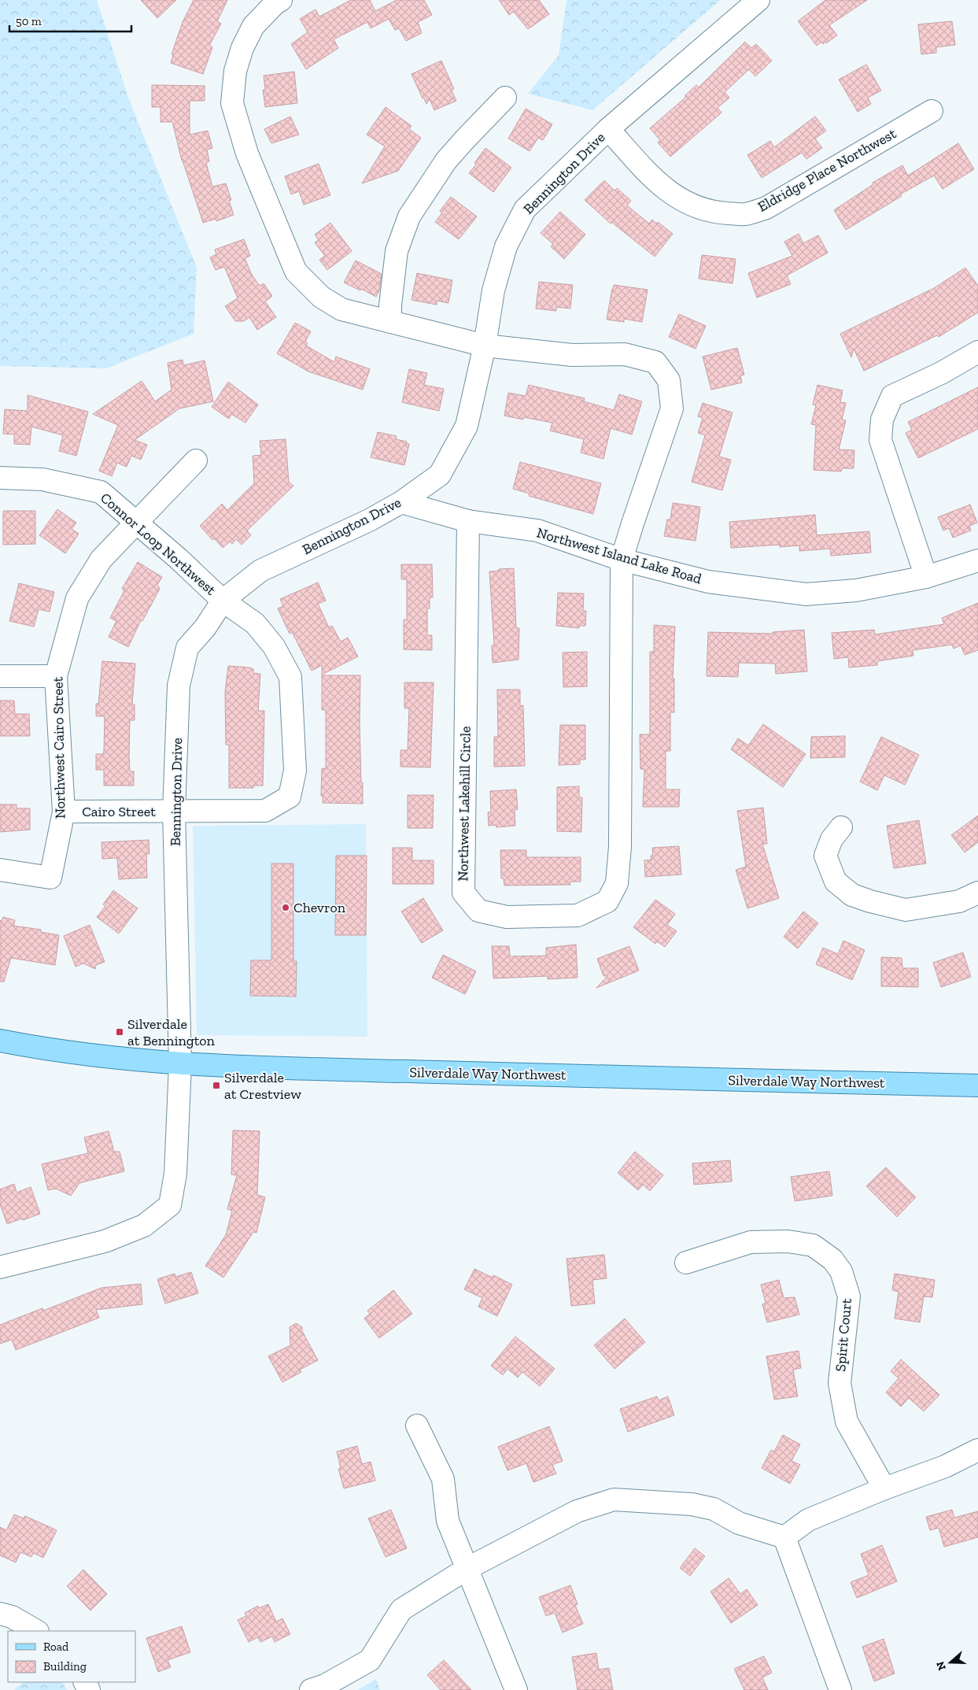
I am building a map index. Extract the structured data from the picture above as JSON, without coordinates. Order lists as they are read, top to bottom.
{
  "streets": {
    "main road": ["Silverdale Way Northwest"],
    "street": [
      "Eldridge Place Northwest",
      "Bennington Drive",
      "Connor Loop Northwest",
      "Northwest Island Lake Road",
      "Northwest Cairo Street",
      "Northwest Lakehill Circle",
      "Cairo Street",
      "Spirit Court"
    ]
  },
  "crossings": [
    ["Eldridge Place Northwest", "Bennington Drive"],
    ["Bennington Drive", "Connor Loop Northwest"],
    ["Bennington Drive", "Northwest Island Lake Road"],
    ["Bennington Drive", "Northwest Lakehill Circle"],
    ["Bennington Drive", "Cairo Street"],
    ["Bennington Drive", "Silverdale Way Northwest"],
    ["Connor Loop Northwest", "Northwest Cairo Street"],
    ["Connor Loop Northwest", "Cairo Street"],
    ["Northwest Island Lake Road", "Northwest Lakehill Circle"],
    ["Northwest Cairo Street", "Cairo Street"]
  ],
  "places": {
    "other": ["Chevron"],
    "transit": ["Silverdale at Bennington", "Silverdale at Crestview"]
  },
  "legend": ["Road", "Building"],
  "scale_bar": "50 m",
  "north": "left"
}
